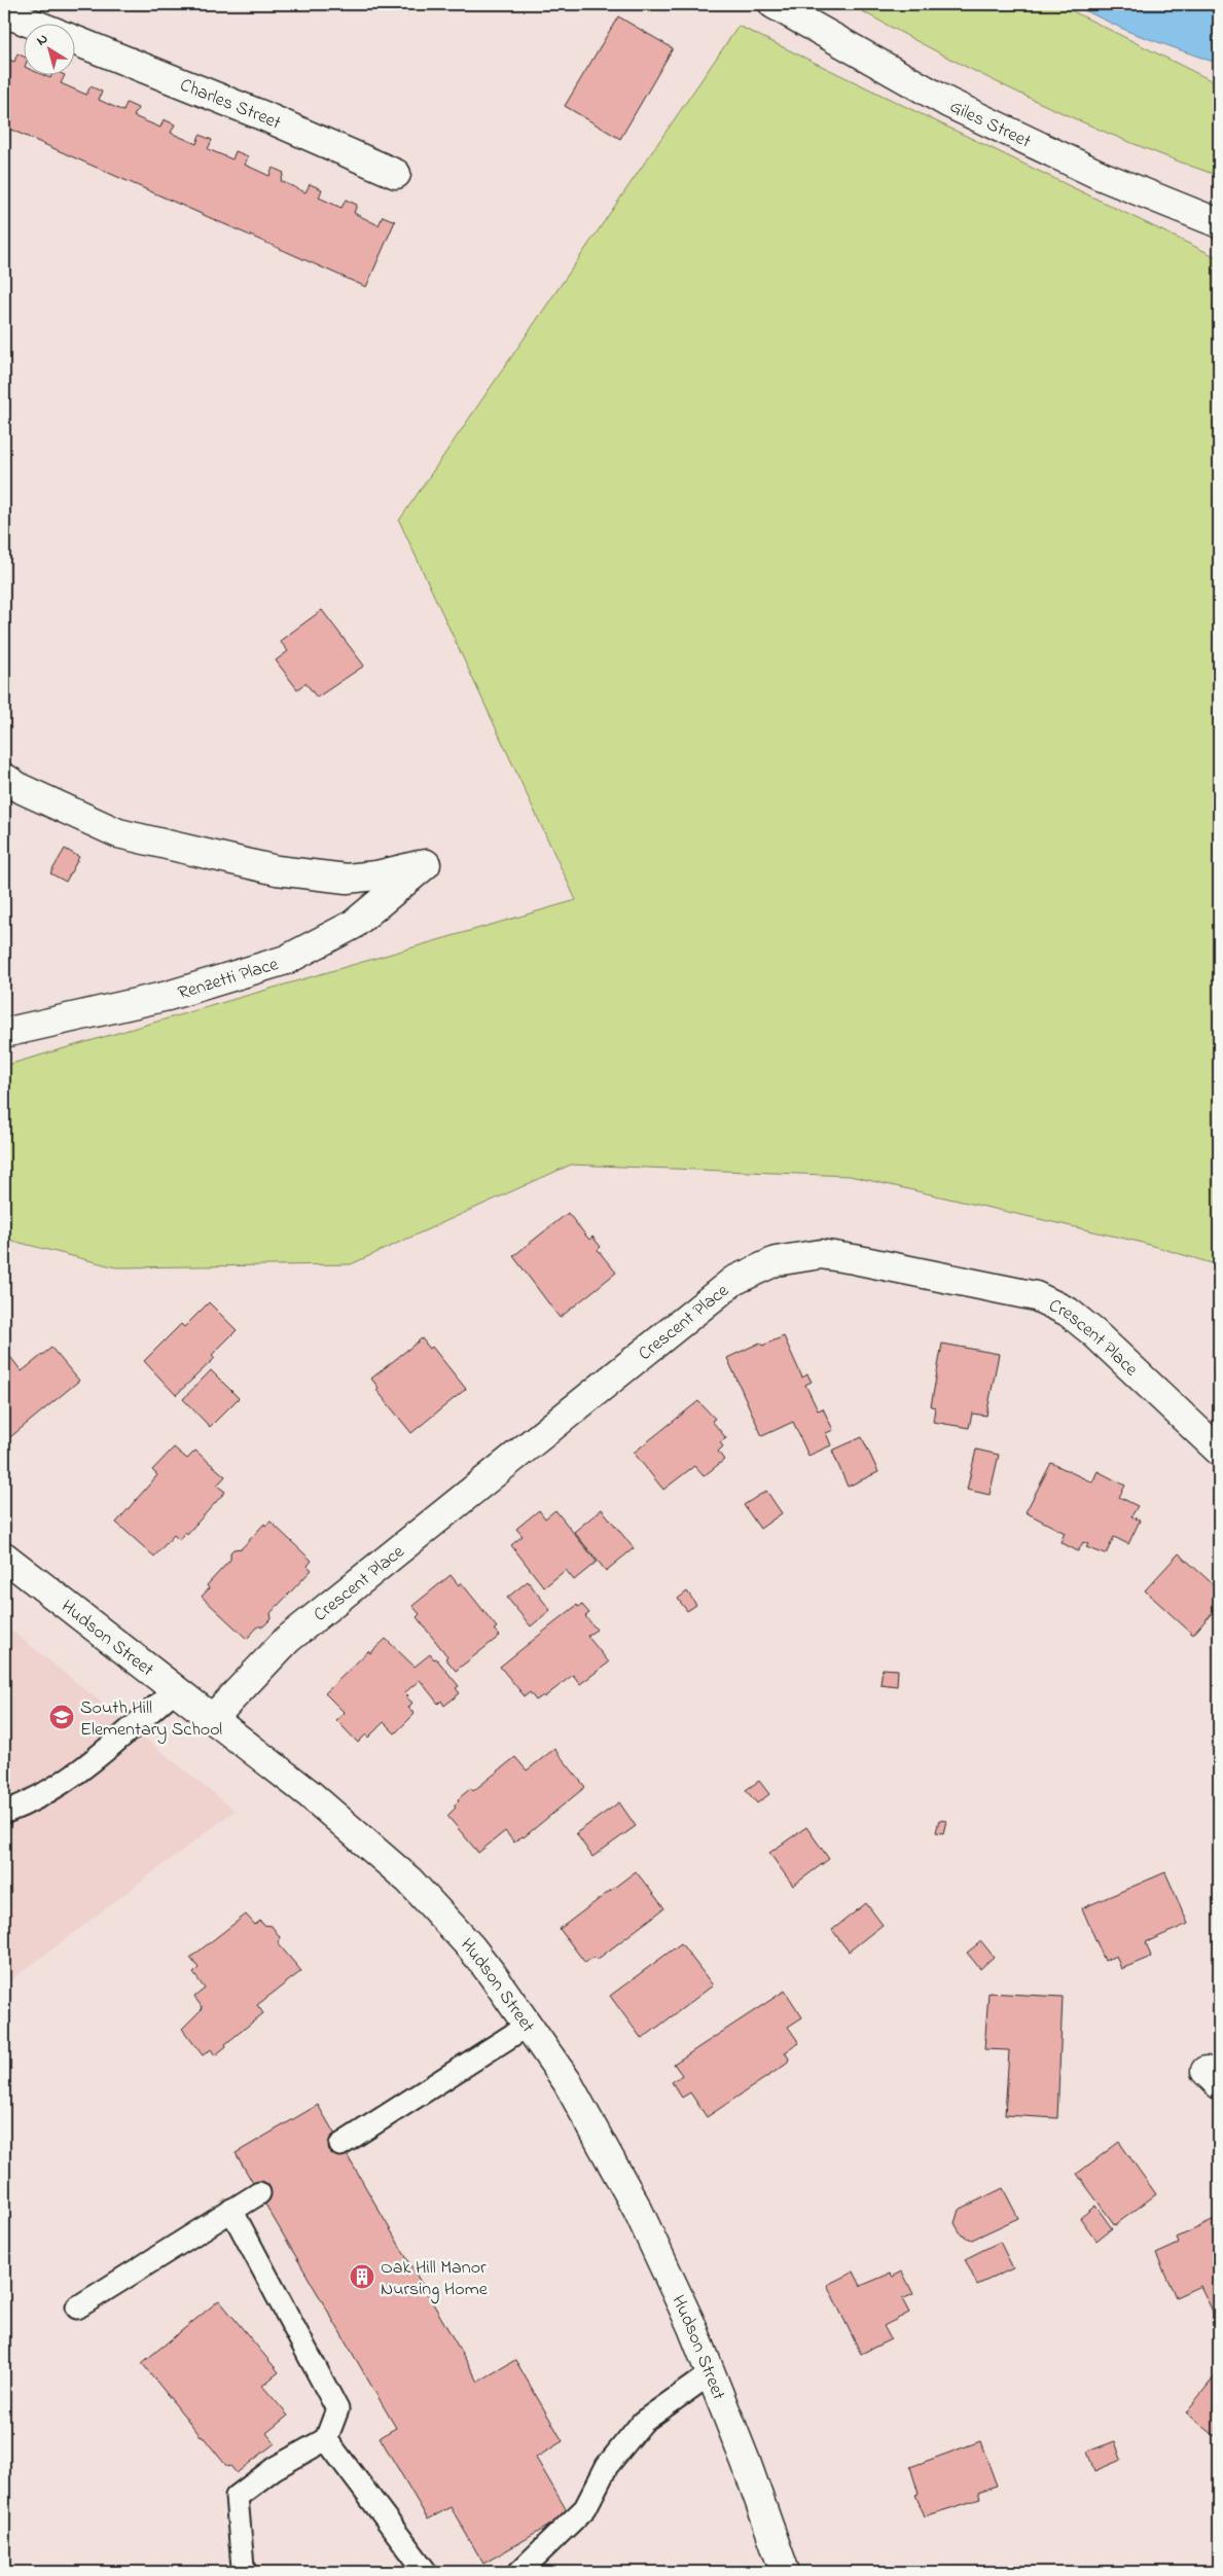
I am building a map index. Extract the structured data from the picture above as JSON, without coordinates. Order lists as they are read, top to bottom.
{
  "streets": {
    "street": [
      "Charles Street",
      "Giles Street",
      "Renzetti Place",
      "Crescent Place",
      "Hudson Street"
    ]
  },
  "crossings": [
    ["Crescent Place", "Hudson Street"]
  ],
  "places": {
    "school or university": ["South Hill Elementary School"],
    "building": ["Oak Hill Manor Nursing Home"]
  },
  "north": "top left"
}
